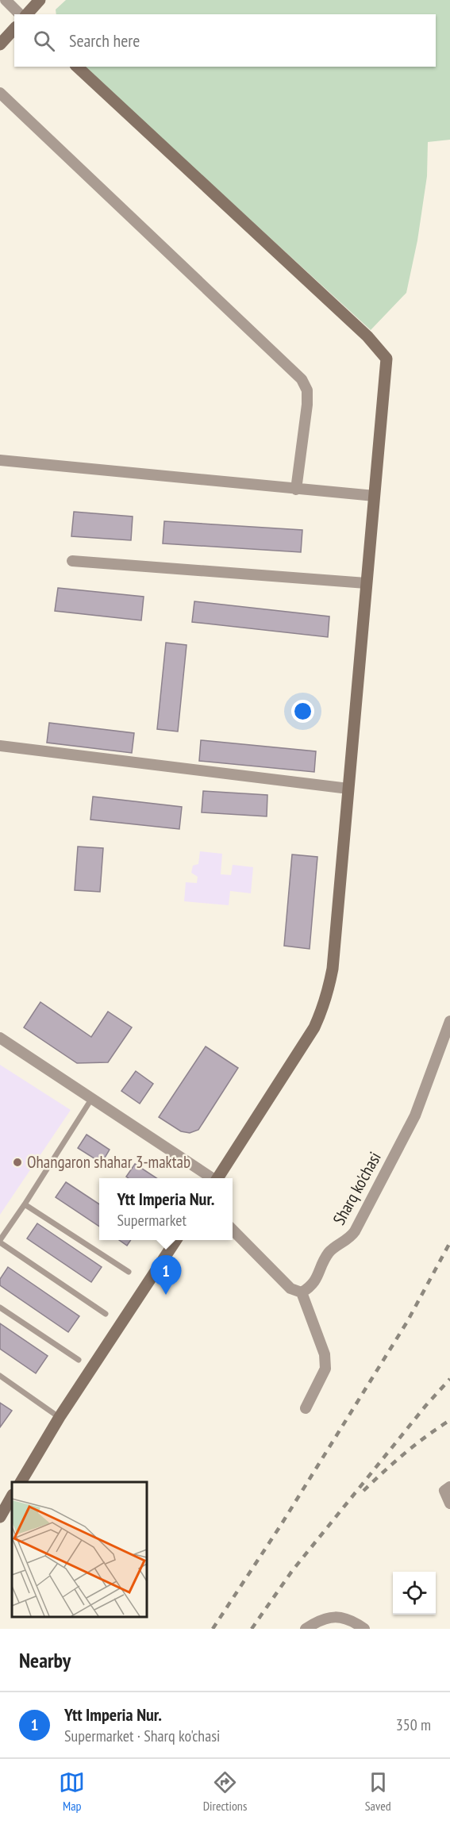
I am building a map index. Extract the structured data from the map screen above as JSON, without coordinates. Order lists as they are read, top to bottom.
{
  "streets": {
    "street": ["Sharq ko'chasi"]
  },
  "places": ["Ohangaron shahar 3-maktab"],
  "page": {
    "search": "Search here",
    "popup": ["Ytt Imperia Nur.", "Supermarket"],
    "pins": "1",
    "heading": "Nearby",
    "list": [
      {
        "mark": "1",
        "name": "Ytt Imperia Nur.",
        "note": "Supermarket · Sharq ko'chasi",
        "value": "350 m"
      }
    ],
    "nav": ["Map", "Directions", "Saved"]
  }
}
